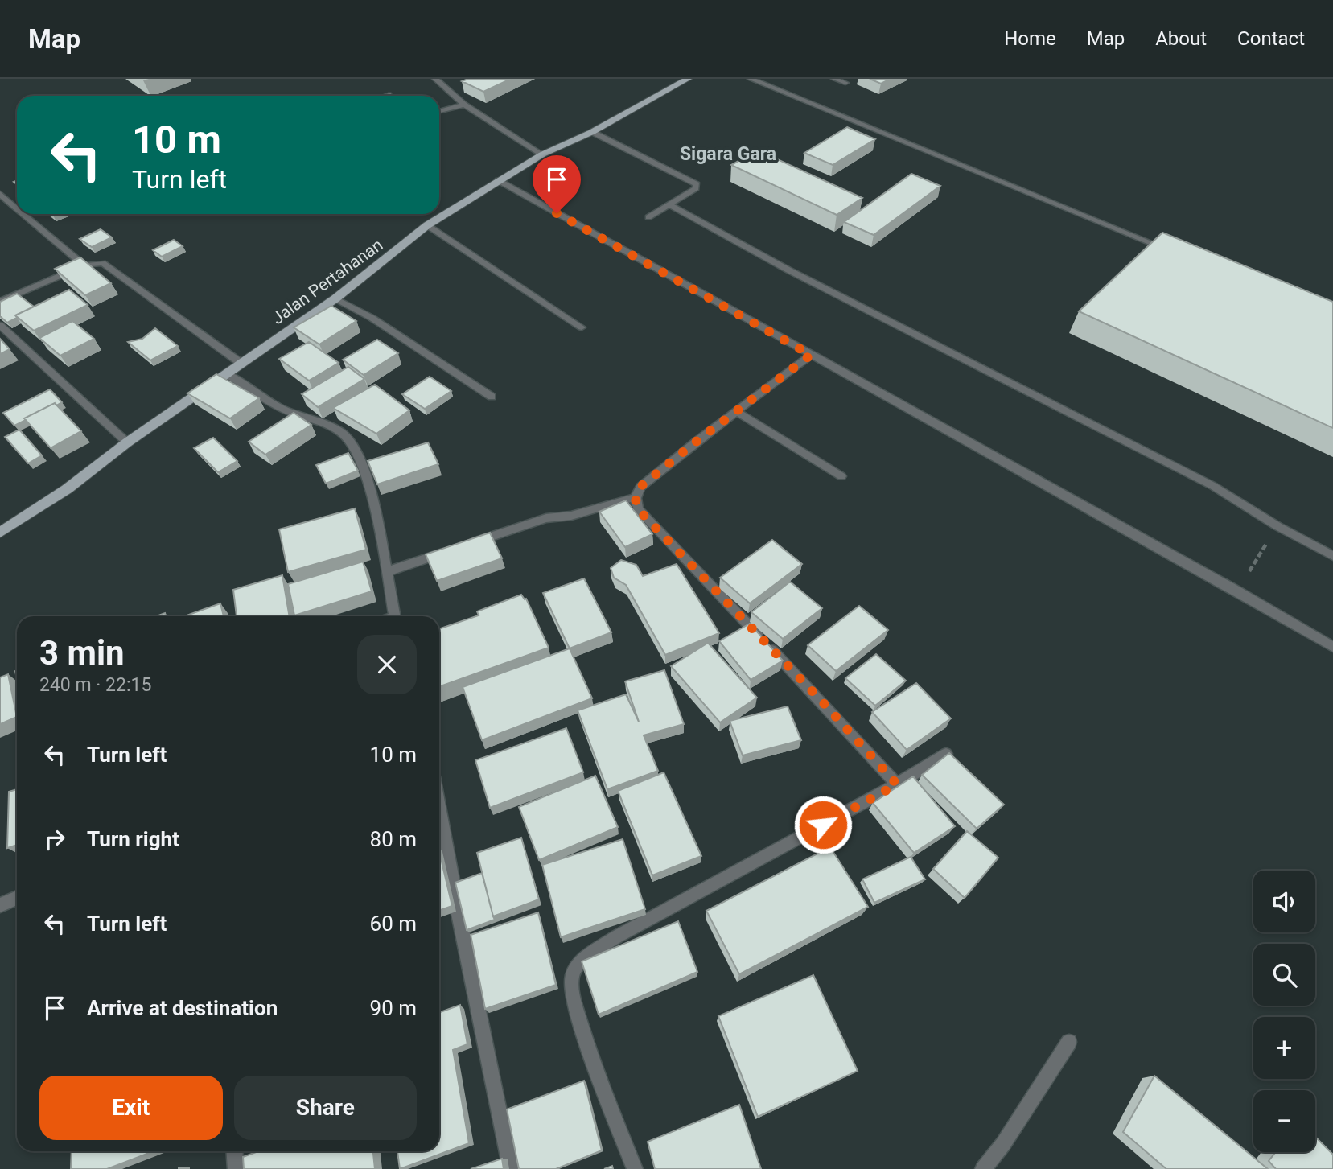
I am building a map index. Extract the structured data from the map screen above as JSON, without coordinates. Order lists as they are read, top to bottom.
{
  "streets": {
    "main road": ["Jalan Pertahanan"]
  },
  "districts": ["Sigara Gara"],
  "page": {
    "header": "Map",
    "nav": [
      "Home",
      "Map",
      "About",
      "Contact"
    ],
    "turn": ["10 m", "Turn left"],
    "heading": ["3 min", "240 m · 22:15"],
    "list": [
      {
        "name": "Turn left",
        "value": "10 m"
      },
      {
        "name": "Turn right",
        "value": "80 m"
      },
      {
        "name": "Turn left",
        "value": "60 m"
      },
      {
        "name": "Arrive at destination",
        "value": "90 m"
      }
    ],
    "map_buttons": ["+", "−"],
    "buttons": ["Exit", "Share"]
  }
}
